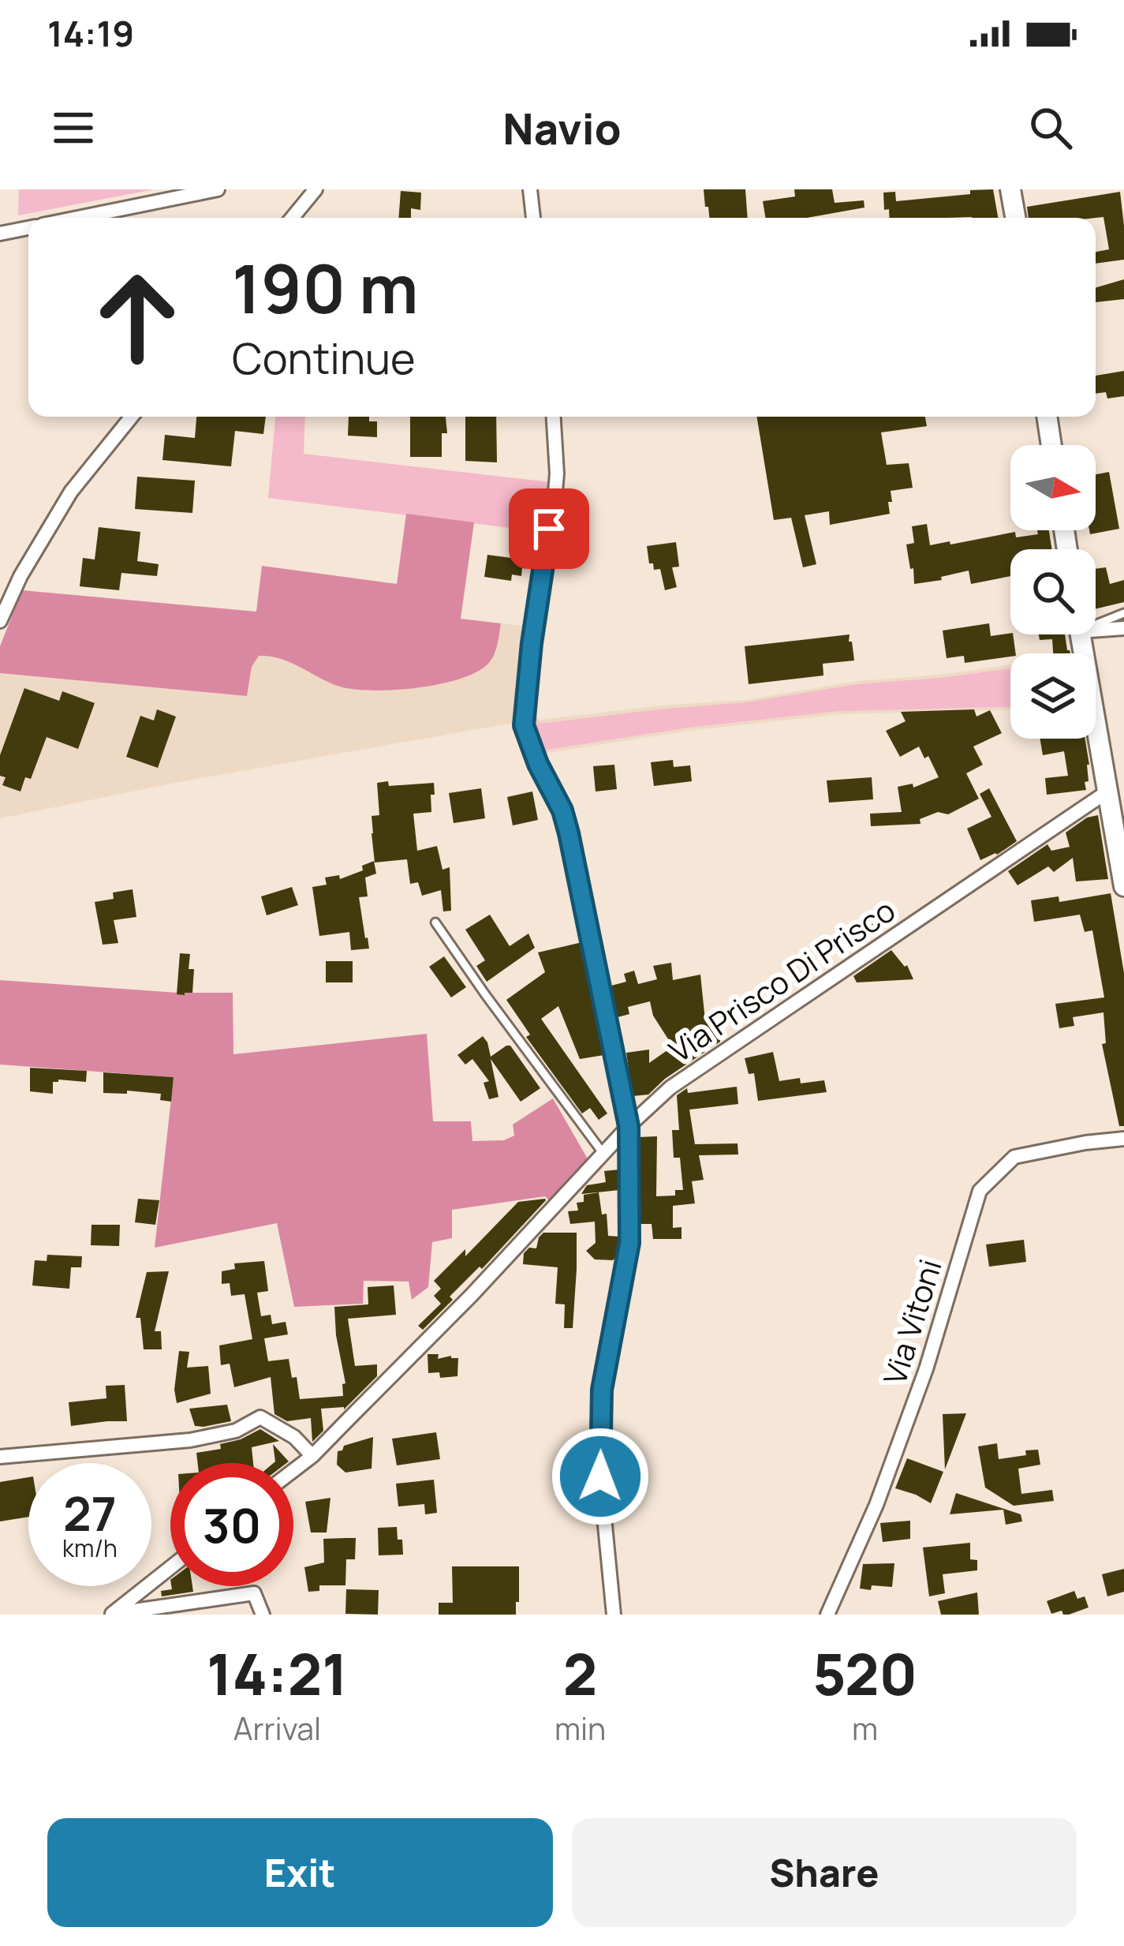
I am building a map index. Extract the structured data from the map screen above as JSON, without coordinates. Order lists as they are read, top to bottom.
{
  "streets": {
    "street": ["Via Prisco Di Prisco", "Via Vitoni"]
  },
  "north": "right",
  "page": {
    "status": "14:19",
    "header": "Navio",
    "turn": ["190 m", "Continue"],
    "speed": "27 km/h",
    "limit": "30",
    "eta": [
      "14:21",
      "Arrival",
      "2",
      "min",
      "520",
      "m"
    ],
    "buttons": ["Exit", "Share"]
  }
}
